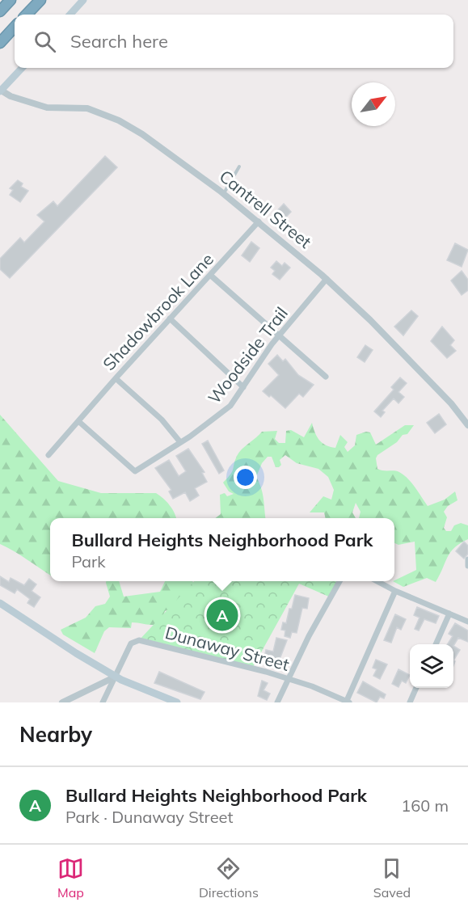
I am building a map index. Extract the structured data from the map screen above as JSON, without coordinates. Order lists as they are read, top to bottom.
{
  "streets": {
    "street": [
      "Cantrell Street",
      "Shadowbrook Lane",
      "Woodside Trail",
      "Dunaway Street"
    ]
  },
  "crossings": [
    ["Cantrell Street", "Shadowbrook Lane"],
    ["Cantrell Street", "Woodside Trail"],
    ["Shadowbrook Lane", "Woodside Trail"]
  ],
  "north": "top right",
  "page": {
    "search": "Search here",
    "popup": ["Bullard Heights Neighborhood Park", "Park"],
    "pins": "A",
    "heading": "Nearby",
    "list": [
      {
        "mark": "A",
        "name": "Bullard Heights Neighborhood Park",
        "note": "Park · Dunaway Street",
        "value": "160 m"
      }
    ],
    "nav": ["Map", "Directions", "Saved"]
  }
}
